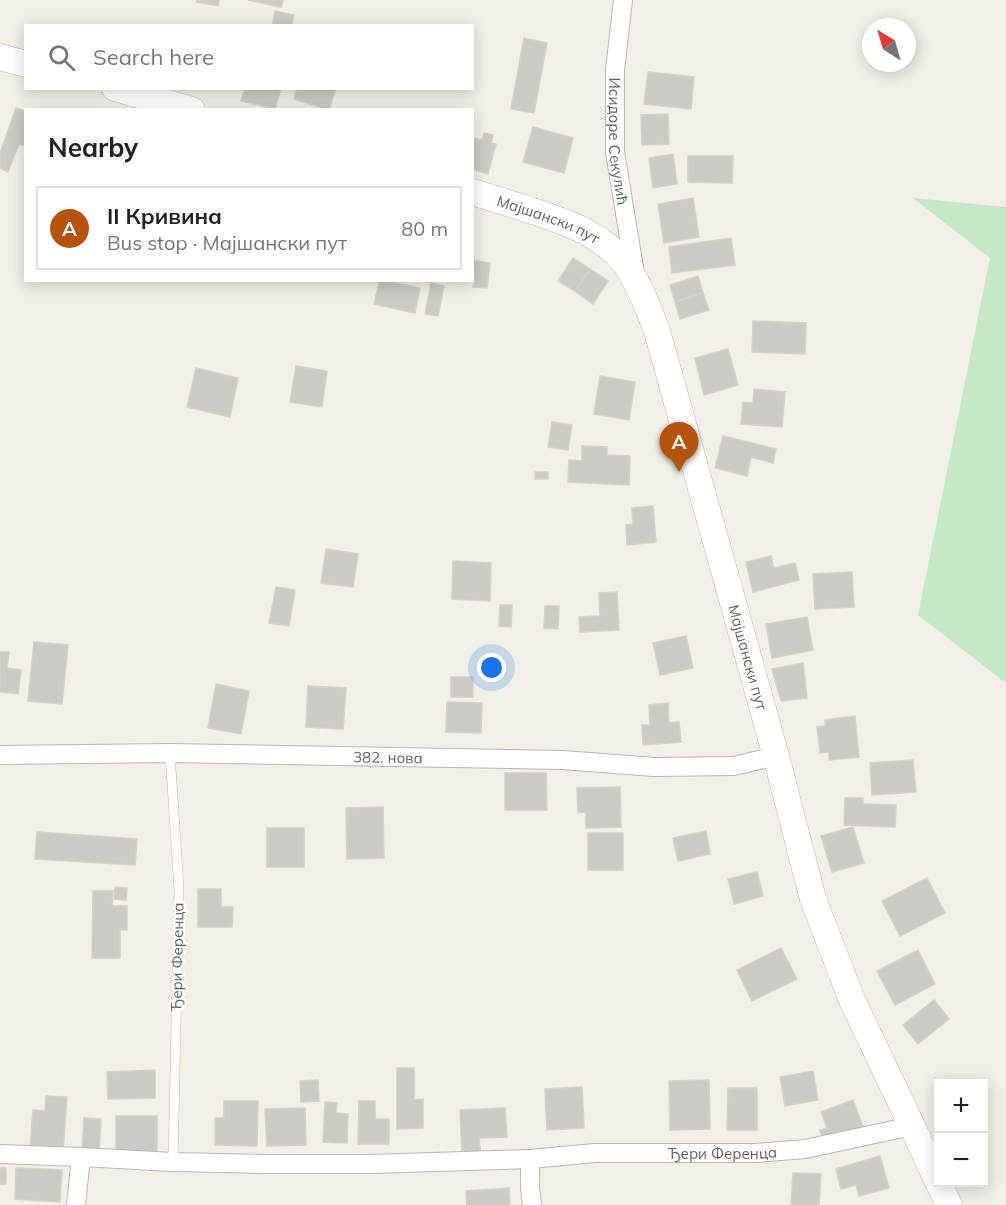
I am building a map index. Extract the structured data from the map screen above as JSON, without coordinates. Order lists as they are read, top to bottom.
{
  "streets": {
    "street": [
      "Исидоре Секулић",
      "Мајшански пут",
      "382. нова",
      "Ђери Ференца"
    ]
  },
  "crossings": [
    ["Исидоре Секулић", "Мајшански пут"],
    ["Мајшански пут", "382. нова"],
    ["Мајшански пут", "Ђери Ференца"],
    ["382. нова", "Ђери Ференца"]
  ],
  "north": "top left",
  "page": {
    "search": "Search here",
    "heading": "Nearby",
    "list": [
      {
        "mark": "A",
        "name": "II Кривина",
        "note": "Bus stop · Мајшански пут",
        "value": "80 m"
      }
    ],
    "pins": "A",
    "map_buttons": ["+", "−"]
  }
}
